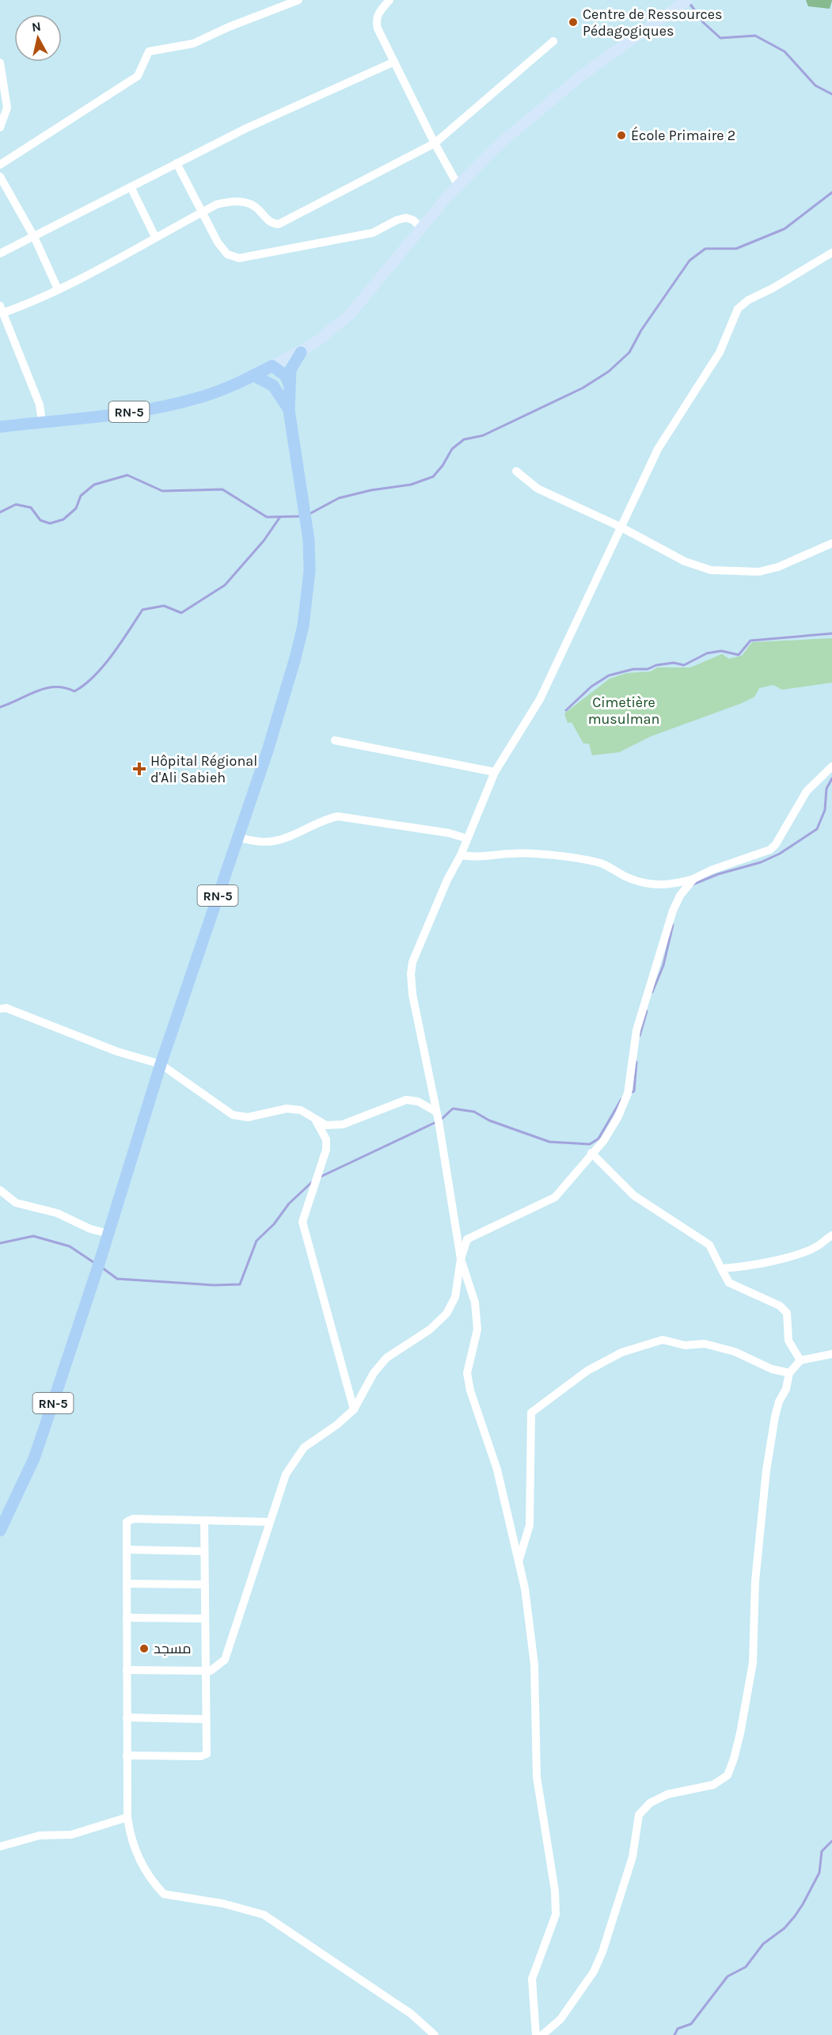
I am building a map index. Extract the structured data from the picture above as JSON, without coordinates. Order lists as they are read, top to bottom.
{
  "streets": {
    "main road": ["RN-5"]
  },
  "parks": ["Cimetière musulman"],
  "places": {
    "other": ["Centre de Ressources Pédagogiques", "École Primaire 2", "مسجد"],
    "health": ["Hôpital Régional d'Ali Sabieh"]
  },
  "north": "top"
}
